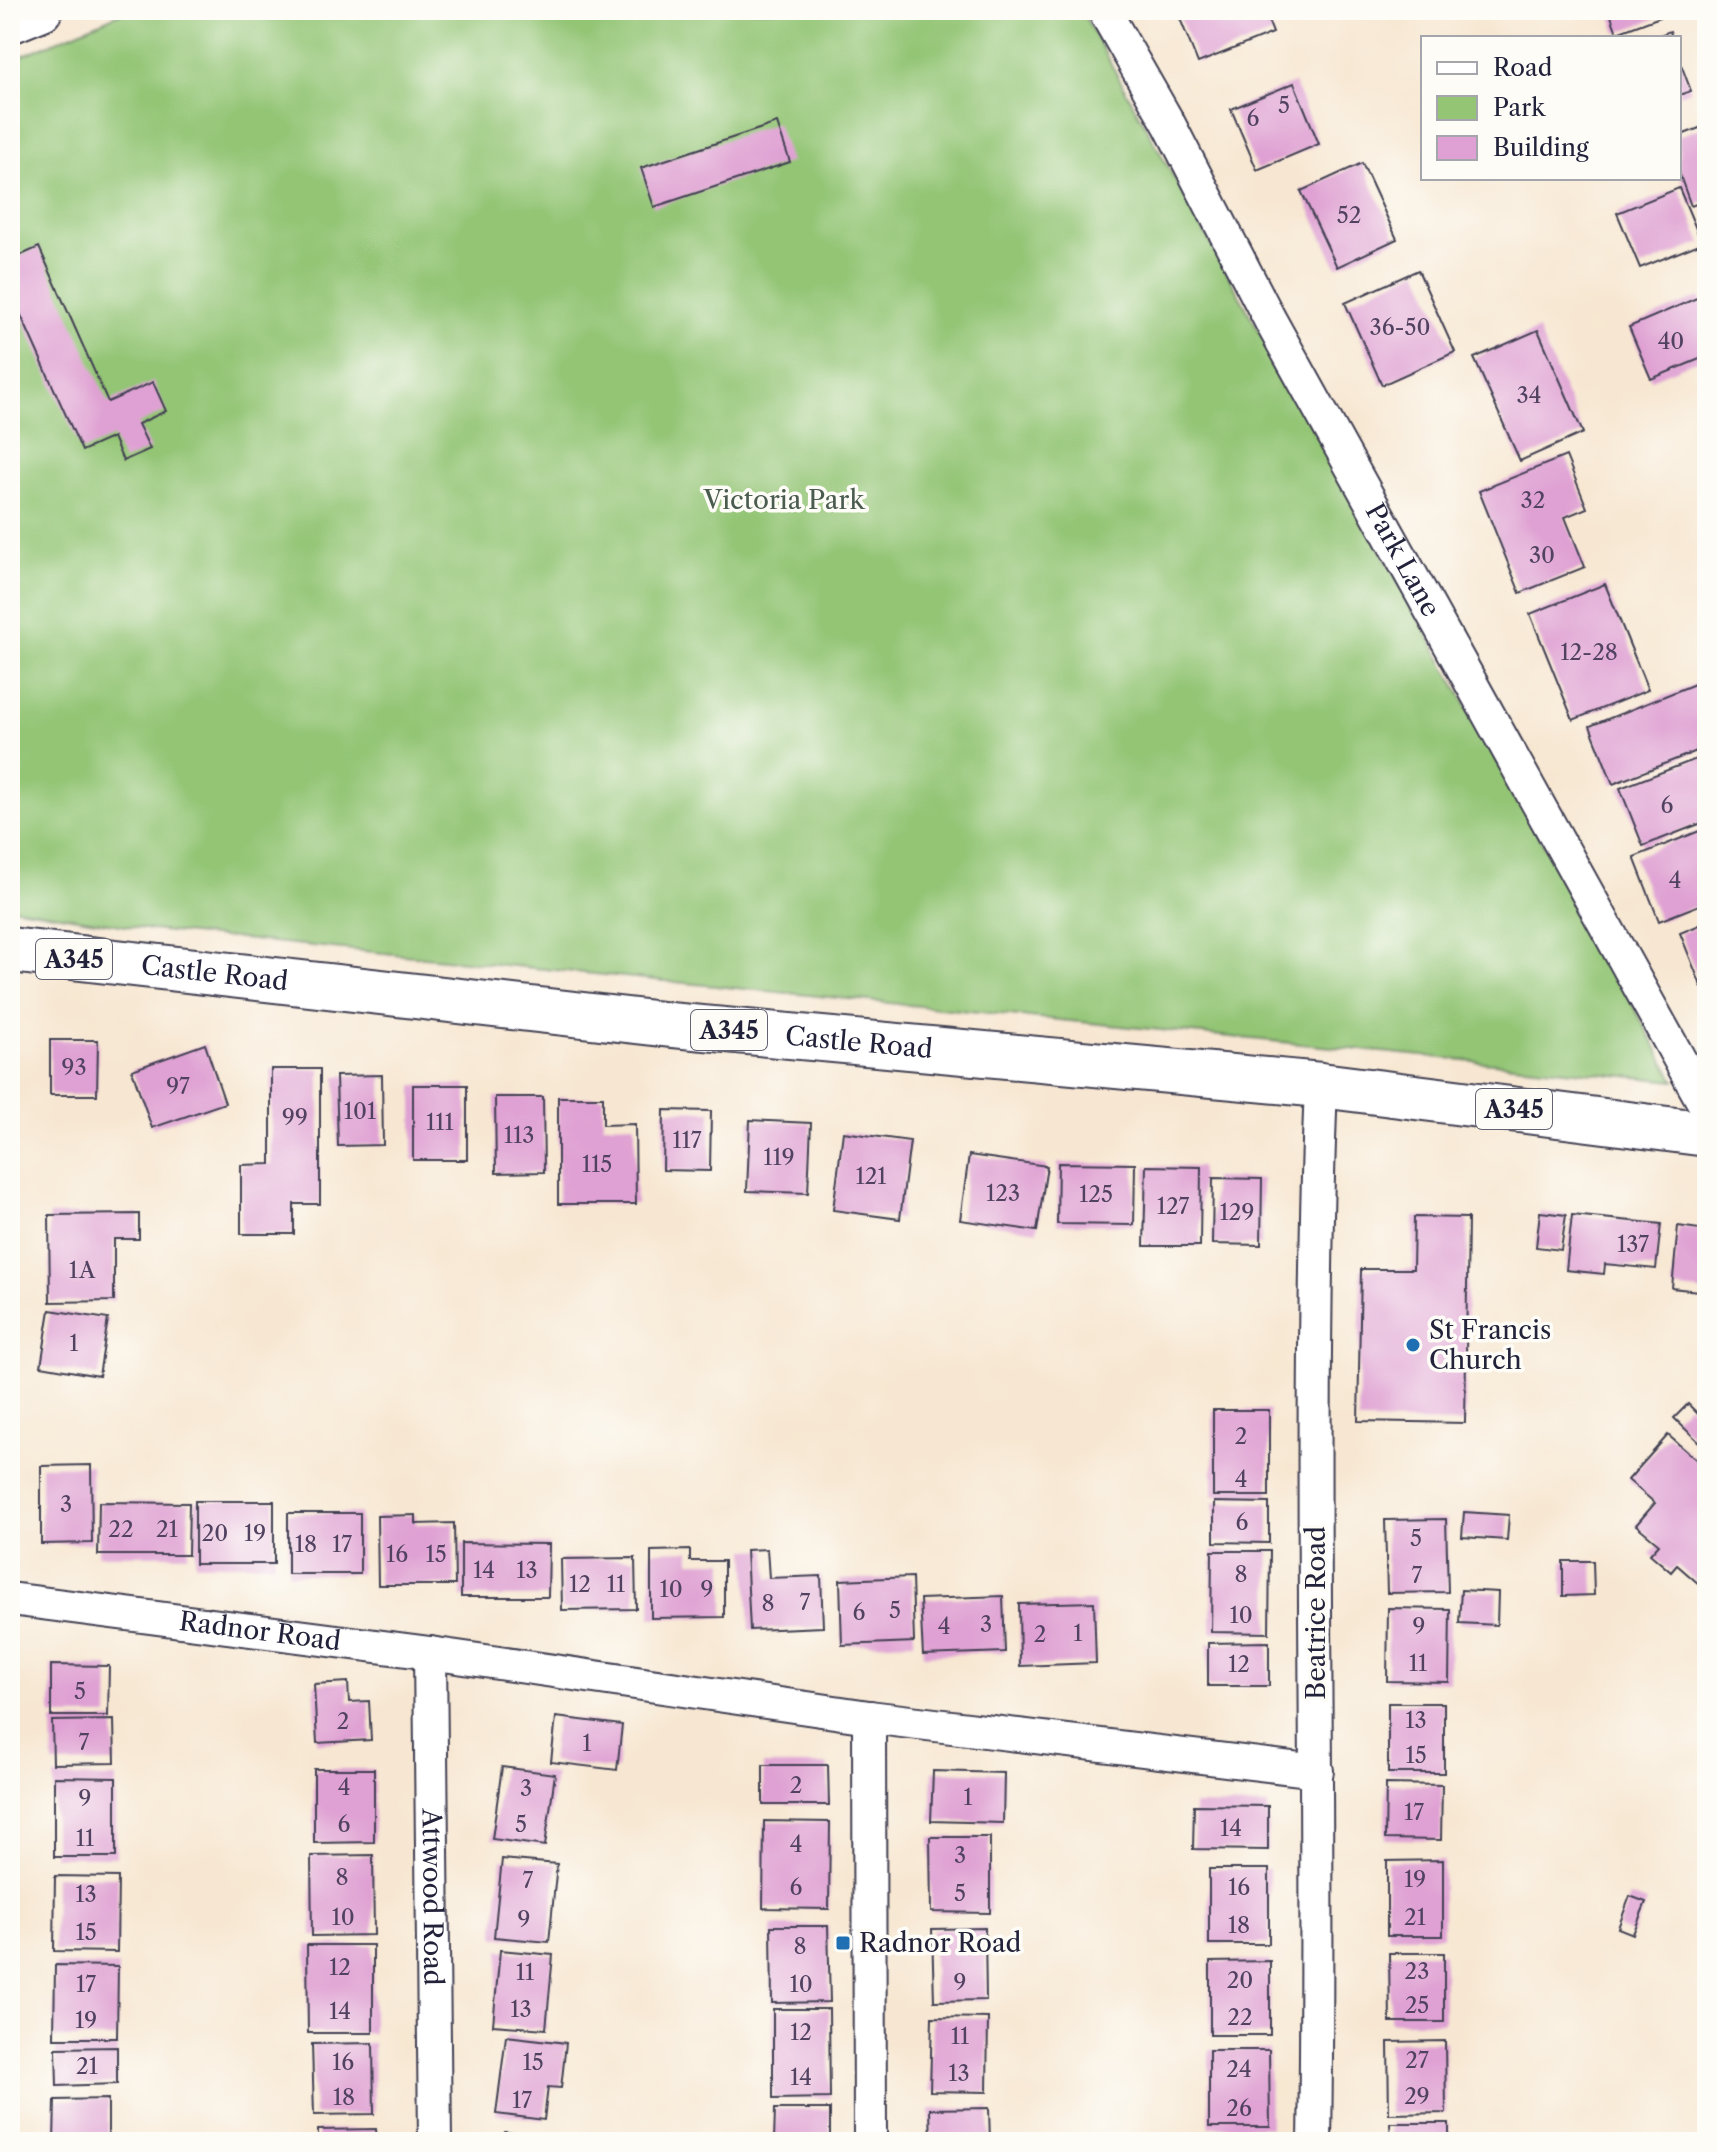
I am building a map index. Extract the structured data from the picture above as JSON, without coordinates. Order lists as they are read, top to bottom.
{
  "streets": {
    "main road": ["A345", "Castle Road"],
    "street": [
      "Park Lane",
      "Beatrice Road",
      "Radnor Road",
      "Attwood Road"
    ]
  },
  "crossings": [
    ["Castle Road", "Beatrice Road"],
    ["Beatrice Road", "Radnor Road"],
    ["Radnor Road", "Attwood Road"]
  ],
  "parks": ["Victoria Park"],
  "places": {
    "other": ["St Francis Church"],
    "transit": ["Radnor Road"]
  },
  "house_numbers": [
    "5",
    "6",
    "52",
    "36-50",
    "40",
    "34",
    "32",
    "30",
    "12-28",
    "6",
    "4",
    "93",
    "97",
    "101",
    "99",
    "111",
    "113",
    "117",
    "119",
    "115",
    "121",
    "123",
    "125",
    "127",
    "129",
    "137",
    "1A",
    "1",
    "2",
    "4",
    "3",
    "6",
    "22",
    "21",
    "20",
    "19",
    "5",
    "18",
    "17",
    "16",
    "15",
    "14",
    "13",
    "8",
    "7",
    "12",
    "11",
    "10",
    "9",
    "7",
    "8",
    "5",
    "6",
    "10",
    "3",
    "4",
    "9",
    "1",
    "2",
    "11",
    "12",
    "5",
    "13",
    "2",
    "7",
    "1",
    "15",
    "2",
    "4",
    "3",
    "1",
    "9",
    "17",
    "6",
    "5",
    "14",
    "11",
    "4",
    "3",
    "8",
    "19",
    "7",
    "6",
    "16",
    "5",
    "13",
    "10",
    "21",
    "9",
    "18",
    "15",
    "8",
    "12",
    "23",
    "11",
    "20",
    "9",
    "17",
    "10",
    "25",
    "13",
    "14",
    "22",
    "19",
    "12",
    "11",
    "27",
    "16",
    "15",
    "21",
    "24",
    "13",
    "14",
    "29",
    "18",
    "17",
    "26"
  ],
  "legend": ["Road", "Park", "Building"]
}
